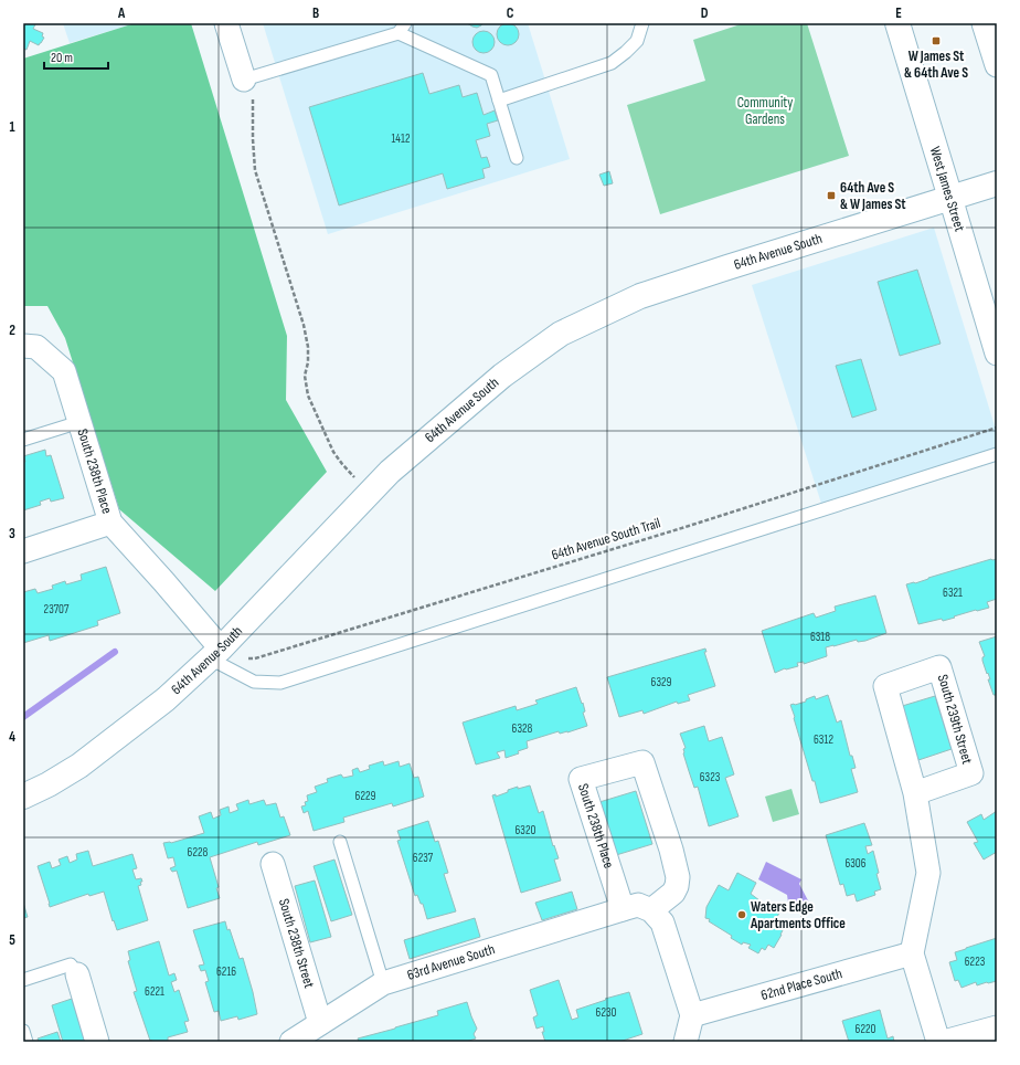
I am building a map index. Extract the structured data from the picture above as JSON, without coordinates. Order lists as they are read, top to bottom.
{
  "streets": {
    "street": [
      "West James Street",
      "64th Avenue South",
      "South 238th Place",
      "South 239th Street",
      "South 238th Street",
      "63rd Avenue South",
      "62nd Place South"
    ],
    "path": ["64th Avenue South Trail"]
  },
  "crossings": [
    ["West James Street", "64th Avenue South"],
    ["64th Avenue South", "South 238th Place"],
    ["64th Avenue South", "64th Avenue South Trail"],
    ["South 238th Place", "64th Avenue South Trail"],
    ["South 238th Place", "63rd Avenue South"],
    ["South 239th Street", "62nd Place South"],
    ["South 238th Street", "63rd Avenue South"]
  ],
  "parks": ["Community Gardens"],
  "places": {
    "transit": ["W James St & 64th Ave S", "64th Ave S & W James St"],
    "other": ["Waters Edge Apartments Office"]
  },
  "house_numbers": [
    "1412",
    "6321",
    "23707",
    "6318",
    "6329",
    "6328",
    "6312",
    "6323",
    "6229",
    "6320",
    "6228",
    "6237",
    "6306",
    "6223",
    "6216",
    "6221",
    "6230",
    "6220"
  ],
  "scale_bar": "20 m",
  "grid": {
    "columns": [
      "A",
      "B",
      "C",
      "D",
      "E"
    ],
    "rows": [
      "1",
      "2",
      "3",
      "4",
      "5"
    ]
  }
}
